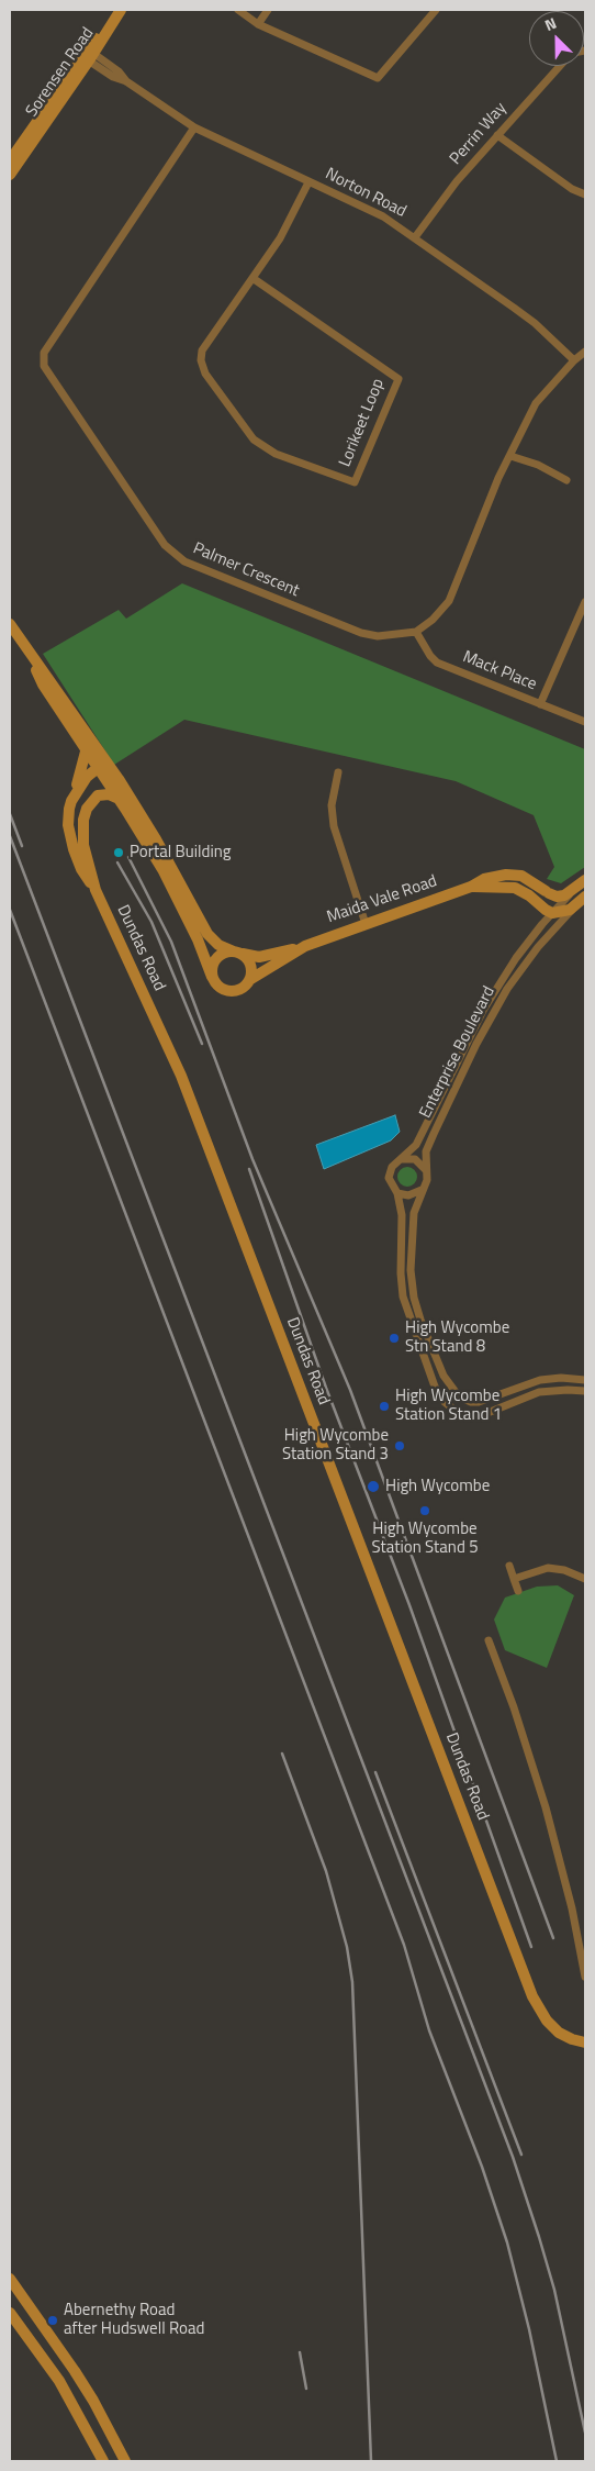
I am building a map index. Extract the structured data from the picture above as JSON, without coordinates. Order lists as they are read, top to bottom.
{
  "streets": {
    "main road": ["Sorensen Road", "Maida Vale Road", "Dundas Road"],
    "street": [
      "Perrin Way",
      "Norton Road",
      "Lorikeet Loop",
      "Palmer Crescent",
      "Mack Place",
      "Enterprise Boulevard"
    ]
  },
  "crossings": [
    ["Sorensen Road", "Norton Road"],
    ["Perrin Way", "Norton Road"],
    ["Norton Road", "Lorikeet Loop"],
    ["Norton Road", "Palmer Crescent"],
    ["Palmer Crescent", "Mack Place"],
    ["Maida Vale Road", "Enterprise Boulevard"]
  ],
  "places": [
    "Portal Building",
    "High Wycombe Stn Stand 8",
    "High Wycombe Station Stand 1",
    "High Wycombe Station Stand 3",
    "High Wycombe",
    "High Wycombe Station Stand 5",
    "Abernethy Road after Hudswell Road"
  ],
  "north": "top left"
}
